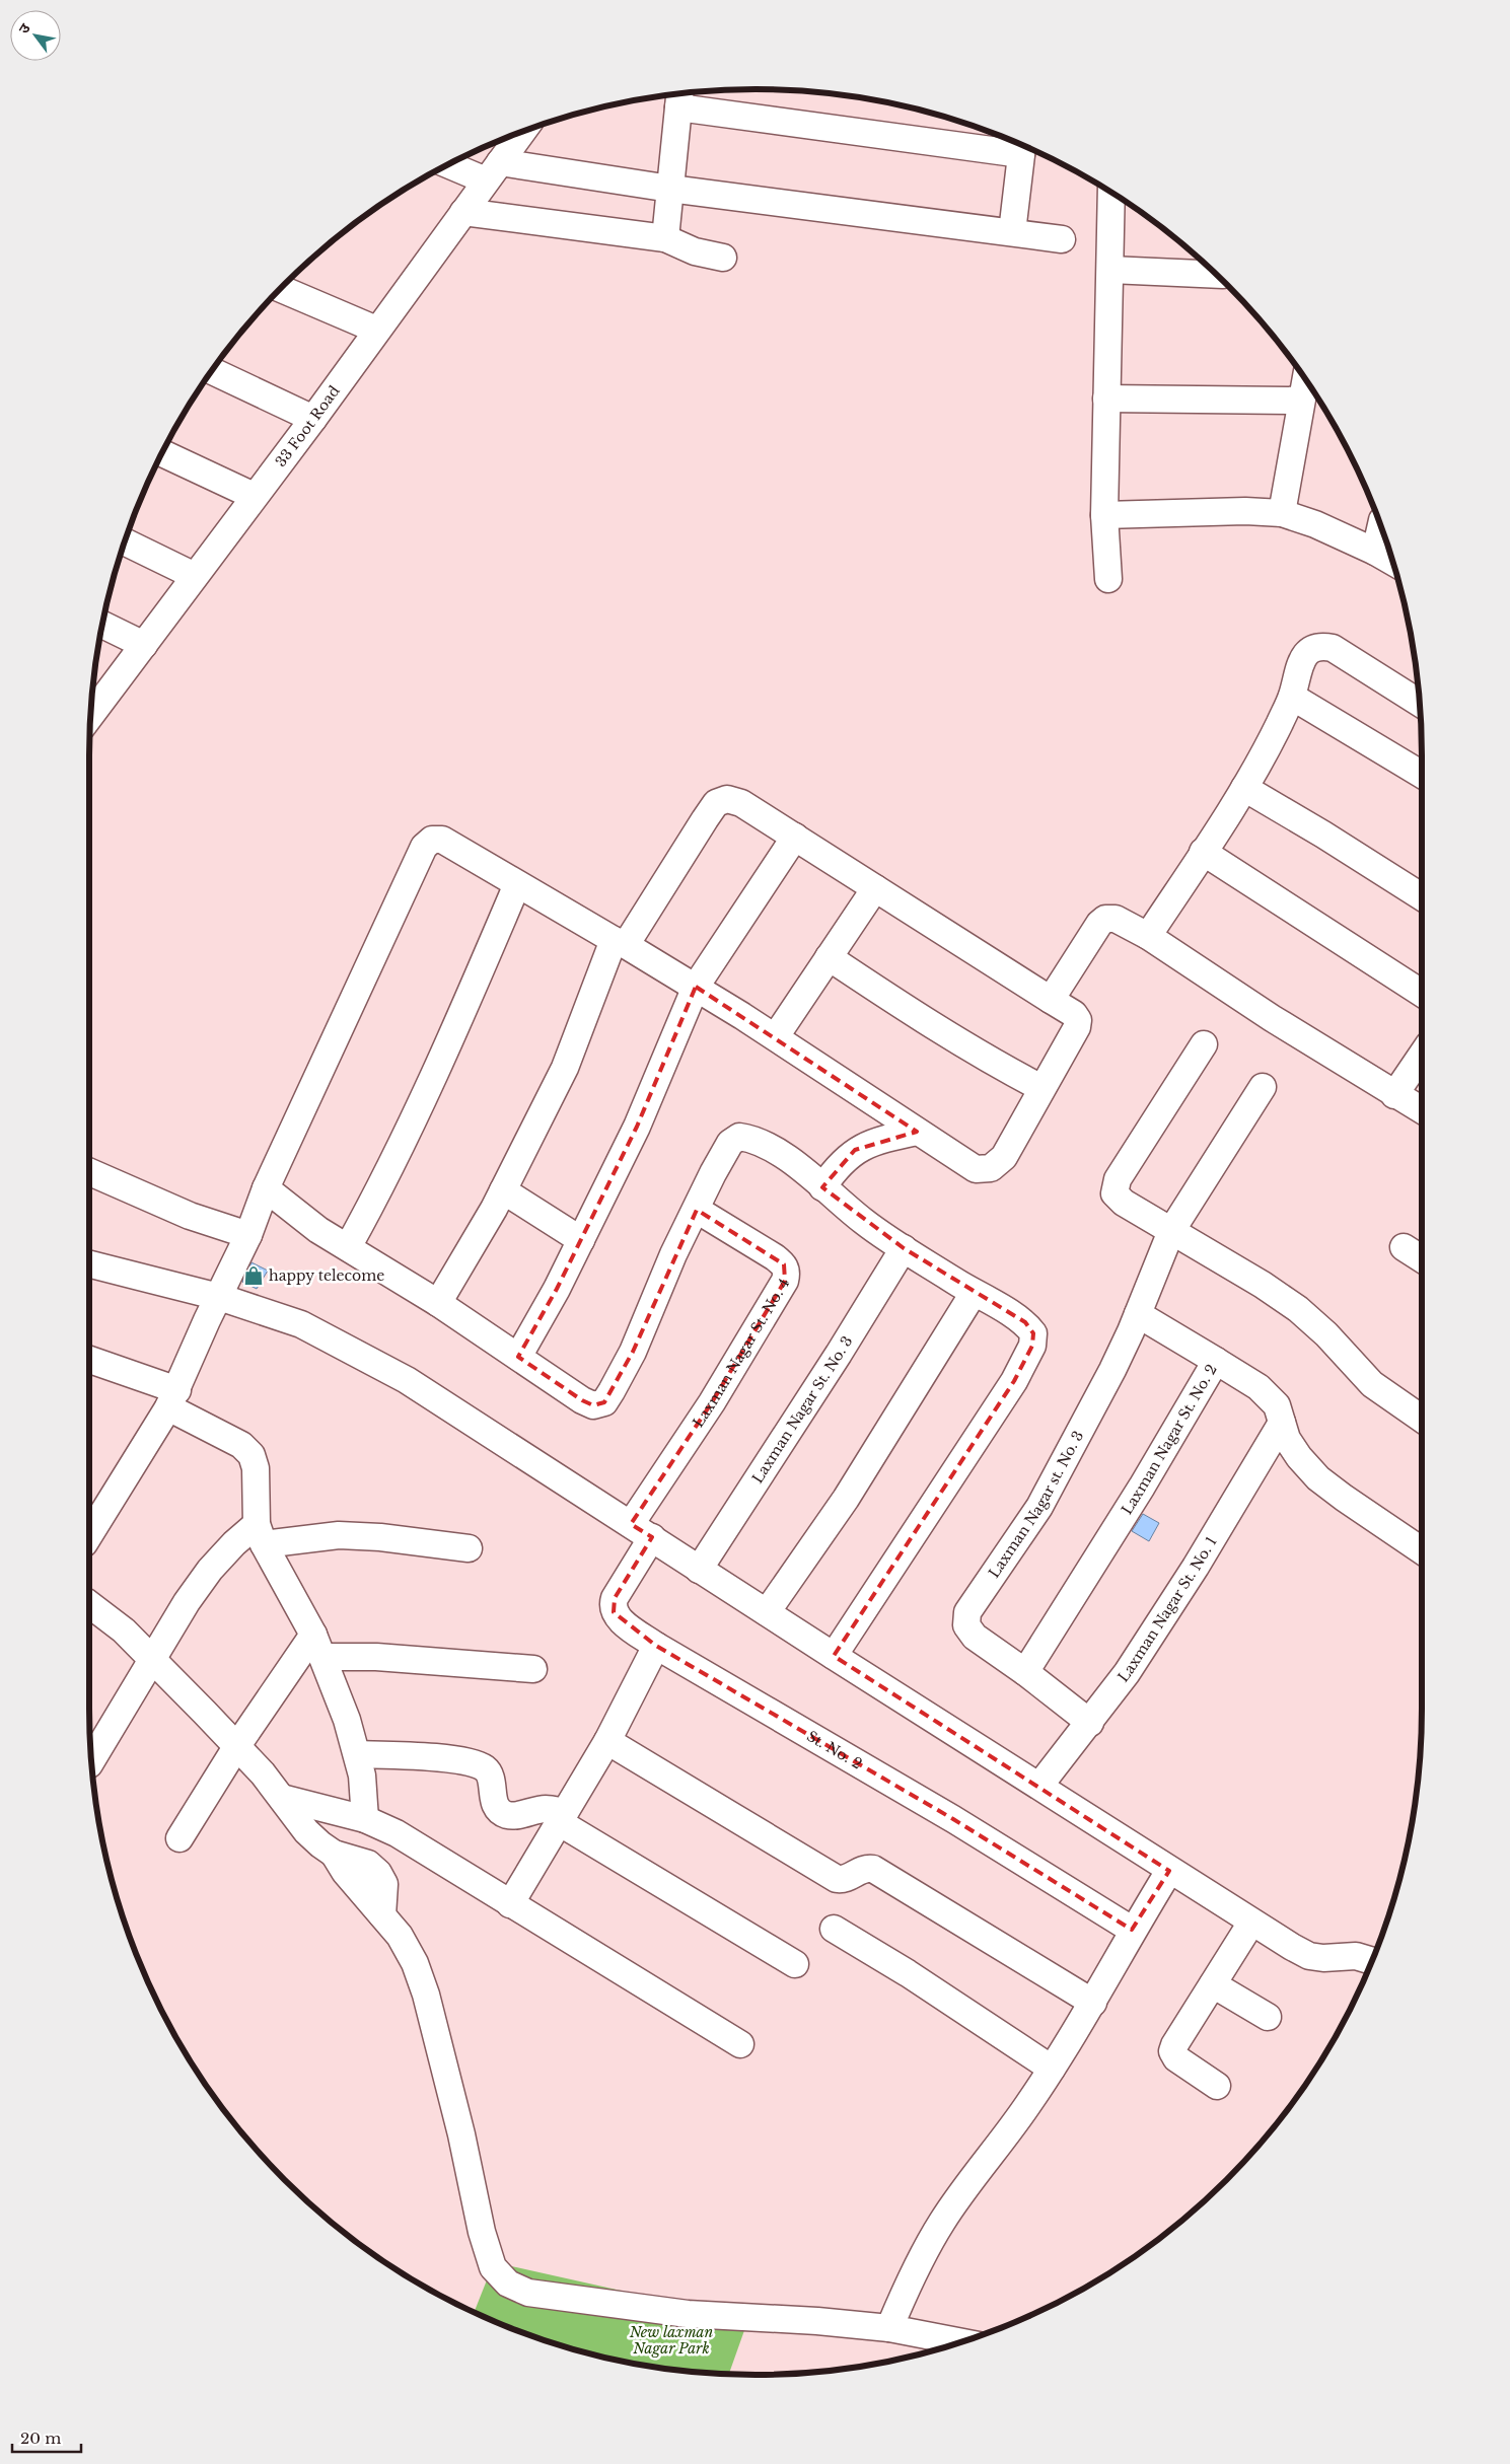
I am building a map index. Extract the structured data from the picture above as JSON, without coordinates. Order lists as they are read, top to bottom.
{
  "streets": {
    "street": [
      "33 Foot Road",
      "Laxman Nagar St. No. 4",
      "Laxman Nagar St. No. 3",
      "Laxman Nagar St. No. 2",
      "Laxman Nagar st. No. 3",
      "Laxman Nagar St. No. 1",
      "St. No. 2"
    ]
  },
  "crossings": [
    ["Laxman Nagar St. No. 4", "St. No. 2"],
    ["Laxman Nagar St. No. 2", "Laxman Nagar st. No. 3"],
    ["Laxman Nagar St. No. 2", "Laxman Nagar St. No. 1"]
  ],
  "parks": ["New laxman Nagar Park"],
  "places": {
    "shop": ["happy telecome"]
  },
  "scale_bar": "20 m",
  "north": "top left"
}
